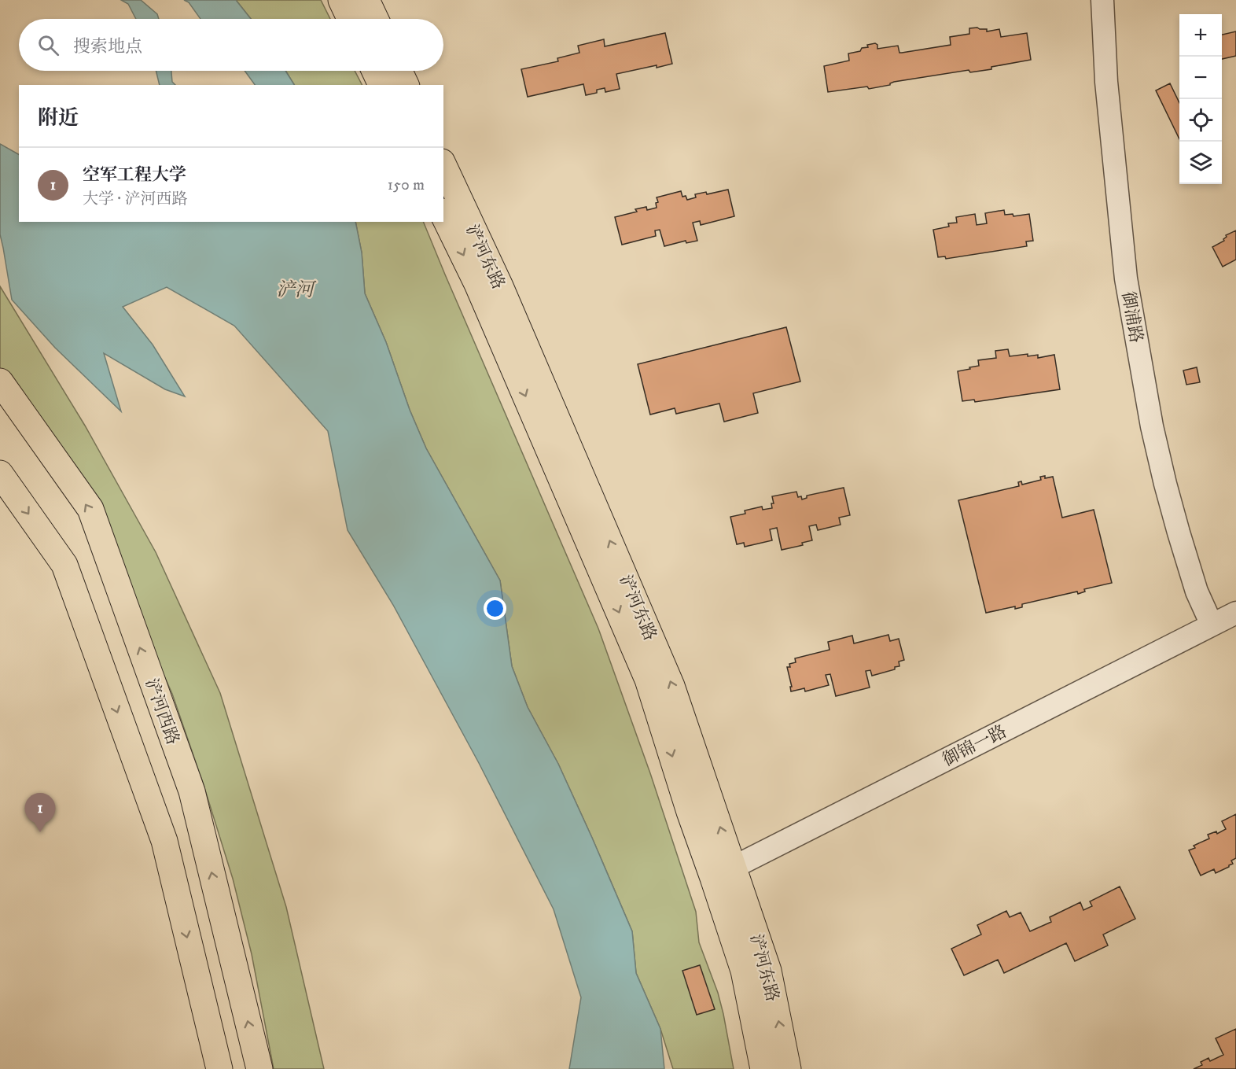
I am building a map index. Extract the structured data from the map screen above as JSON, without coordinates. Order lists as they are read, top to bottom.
{
  "streets": {
    "main road": ["浐河东路", "浐河西路"],
    "street": ["御浦路", "御锦一路"]
  },
  "crossings": [
    ["浐河东路", "御锦一路"],
    ["御浦路", "御锦一路"]
  ],
  "water": ["浐河"],
  "page": {
    "map_buttons": ["+", "−"],
    "search": "搜索地点",
    "heading": "附近",
    "list": [
      {
        "mark": "1",
        "name": "空军工程大学",
        "note": "大学 · 浐河西路",
        "value": "150 m"
      }
    ],
    "pins": "1"
  }
}
